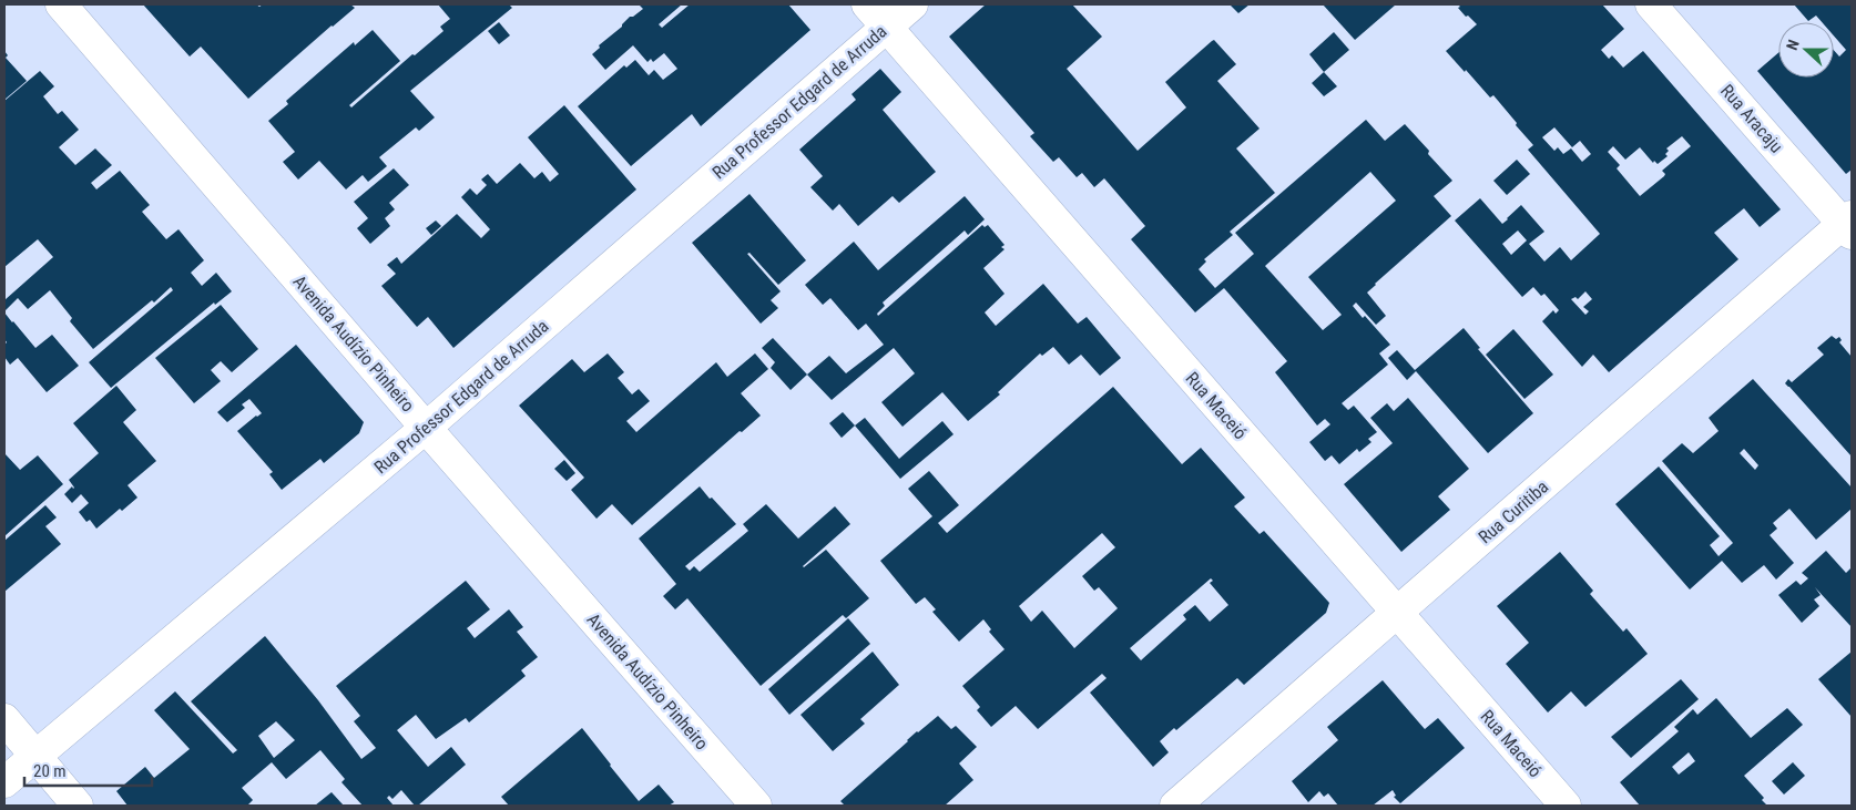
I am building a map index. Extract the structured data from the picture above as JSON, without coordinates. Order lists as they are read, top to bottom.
{
  "streets": {
    "street": [
      "Rua Professor Edgard de Arruda",
      "Rua Aracaju",
      "Avenida Audízio Pinheiro",
      "Rua Maceió",
      "Rua Curitiba"
    ]
  },
  "crossings": [
    ["Rua Professor Edgard de Arruda", "Avenida Audízio Pinheiro"],
    ["Rua Professor Edgard de Arruda", "Rua Maceió"],
    ["Rua Aracaju", "Rua Curitiba"],
    ["Rua Maceió", "Rua Curitiba"]
  ],
  "scale_bar": "20 m",
  "north": "left"
}
